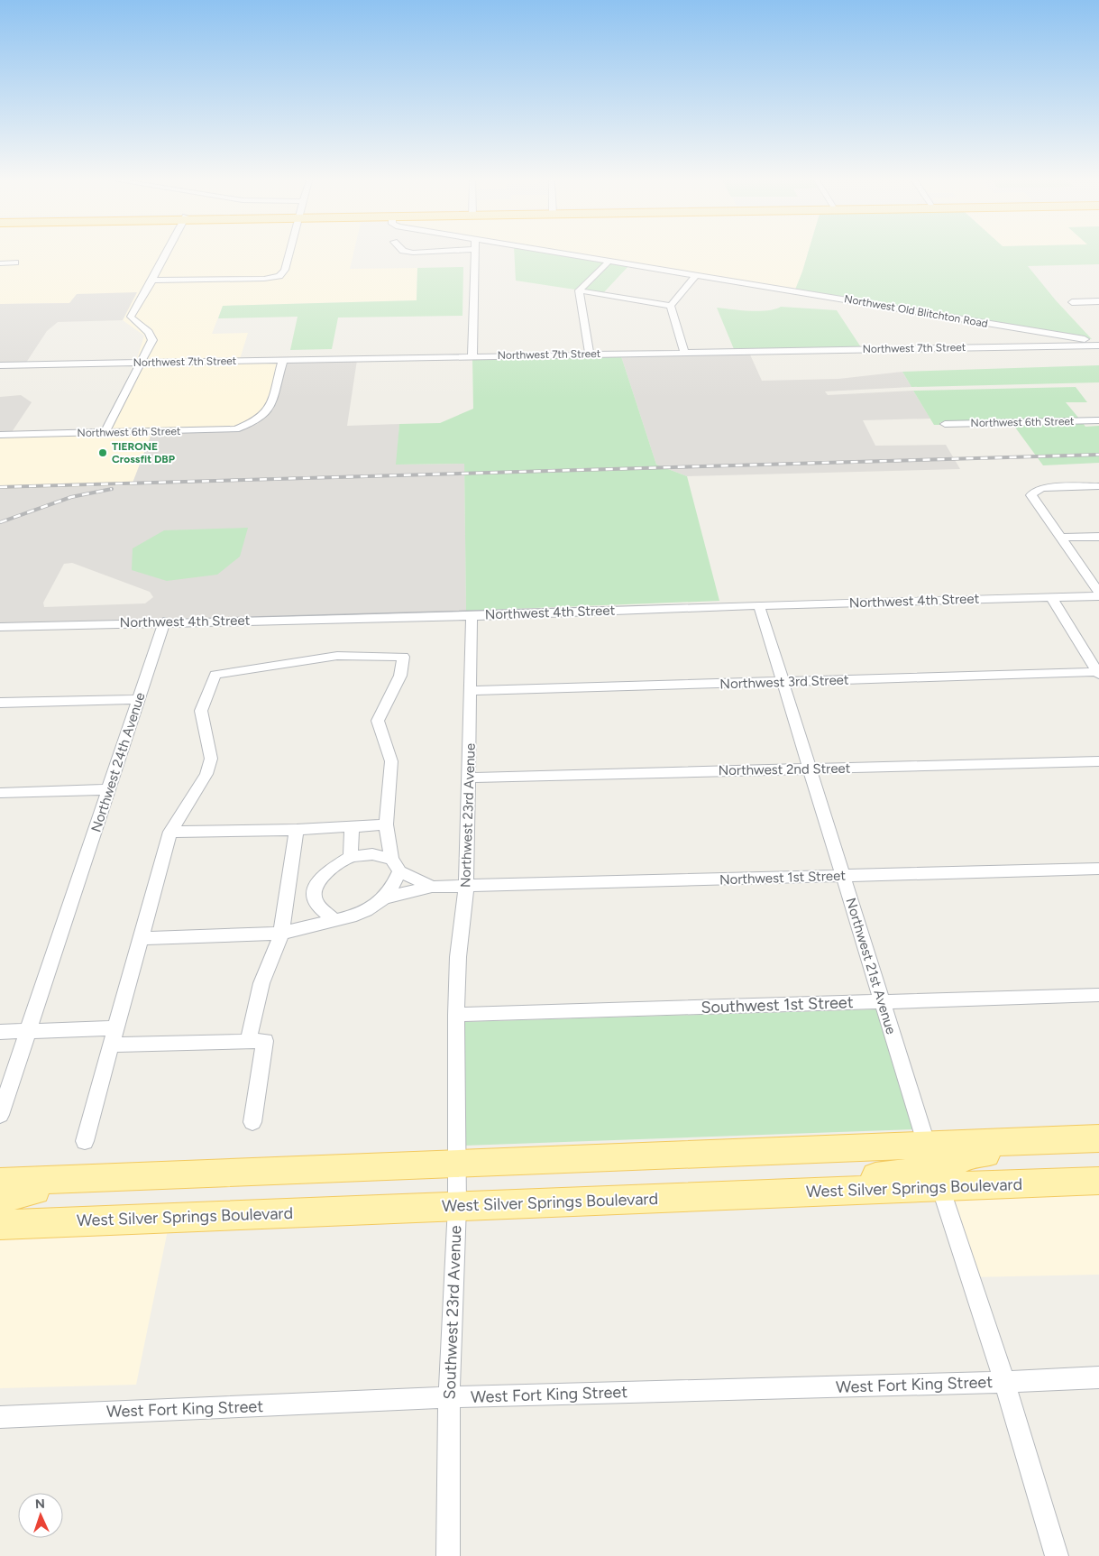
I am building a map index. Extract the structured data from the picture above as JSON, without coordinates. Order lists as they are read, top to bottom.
{
  "streets": {
    "main road": ["West Silver Springs Boulevard"],
    "street": [
      "Northwest Old Blitchton Road",
      "Northwest 7th Street",
      "Northwest 6th Street",
      "Northwest 4th Street",
      "Northwest 3rd Street",
      "Northwest 24th Avenue",
      "Northwest 2nd Street",
      "Northwest 23rd Avenue",
      "Northwest 1st Street",
      "Northwest 21st Avenue",
      "Southwest 1st Street",
      "Southwest 23rd Avenue",
      "West Fort King Street"
    ]
  },
  "crossings": [
    ["Northwest Old Blitchton Road", "Northwest 7th Street"],
    ["Northwest 7th Street", "Northwest 6th Street"],
    ["Northwest 4th Street", "Northwest 24th Avenue"],
    ["Northwest 4th Street", "Northwest 23rd Avenue"],
    ["Northwest 4th Street", "Northwest 21st Avenue"],
    ["Northwest 3rd Street", "Northwest 23rd Avenue"],
    ["Northwest 3rd Street", "Northwest 21st Avenue"],
    ["Northwest 2nd Street", "Northwest 23rd Avenue"],
    ["Northwest 2nd Street", "Northwest 21st Avenue"],
    ["Northwest 23rd Avenue", "Northwest 1st Street"],
    ["Northwest 23rd Avenue", "Southwest 1st Street"],
    ["Northwest 23rd Avenue", "Southwest 23rd Avenue"],
    ["Northwest 1st Street", "Northwest 21st Avenue"],
    ["Northwest 21st Avenue", "Southwest 1st Street"],
    ["Southwest 1st Street", "Southwest 23rd Avenue"],
    ["West Silver Springs Boulevard", "Southwest 23rd Avenue"],
    ["Southwest 23rd Avenue", "West Fort King Street"]
  ],
  "places": ["TIERONE Crossfit DBP"],
  "north": "top"
}
